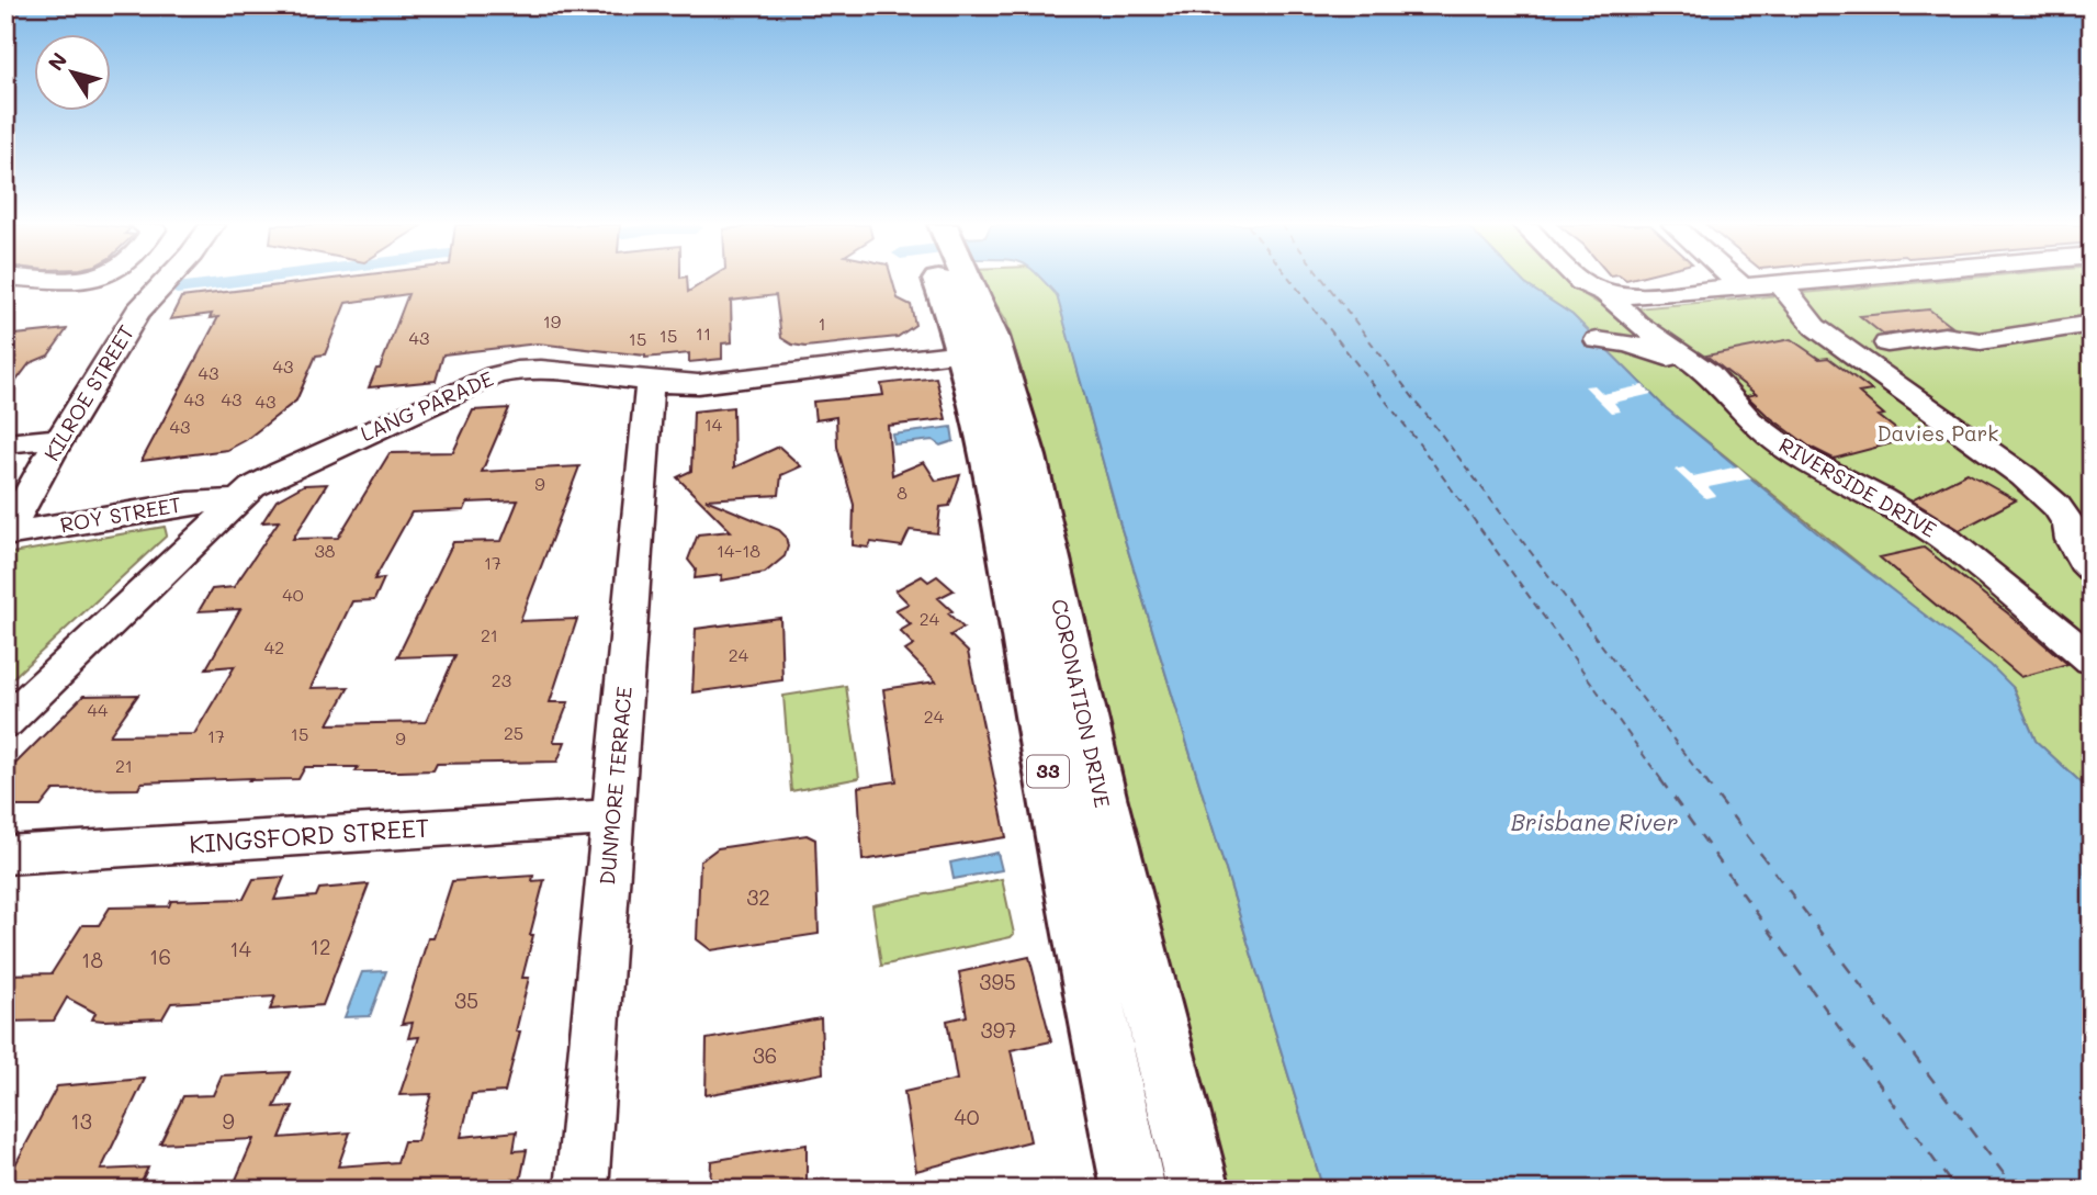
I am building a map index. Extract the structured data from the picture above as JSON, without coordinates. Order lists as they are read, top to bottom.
{
  "streets": {
    "highway": ["CORONATION DRIVE", "33"],
    "street": [
      "KILROE STREET",
      "LANG PARADE",
      "RIVERSIDE DRIVE",
      "ROY STREET",
      "DUNMORE TERRACE",
      "KINGSFORD STREET"
    ]
  },
  "crossings": [
    ["KILROE STREET", "ROY STREET"],
    ["LANG PARADE", "ROY STREET"],
    ["LANG PARADE", "CORONATION DRIVE"],
    ["LANG PARADE", "DUNMORE TERRACE"],
    ["DUNMORE TERRACE", "KINGSFORD STREET"]
  ],
  "water": ["Brisbane River"],
  "parks": ["Davies Park"],
  "house_numbers": [
    "19",
    "1",
    "11",
    "15",
    "43",
    "15",
    "43",
    "43",
    "43",
    "43",
    "43",
    "14",
    "43",
    "9",
    "8",
    "38",
    "14-18",
    "17",
    "40",
    "24",
    "21",
    "42",
    "24",
    "23",
    "44",
    "24",
    "25",
    "15",
    "17",
    "9",
    "21",
    "32",
    "12",
    "14",
    "16",
    "18",
    "395",
    "35",
    "397",
    "36",
    "40",
    "13",
    "9"
  ],
  "north": "top left"
}
